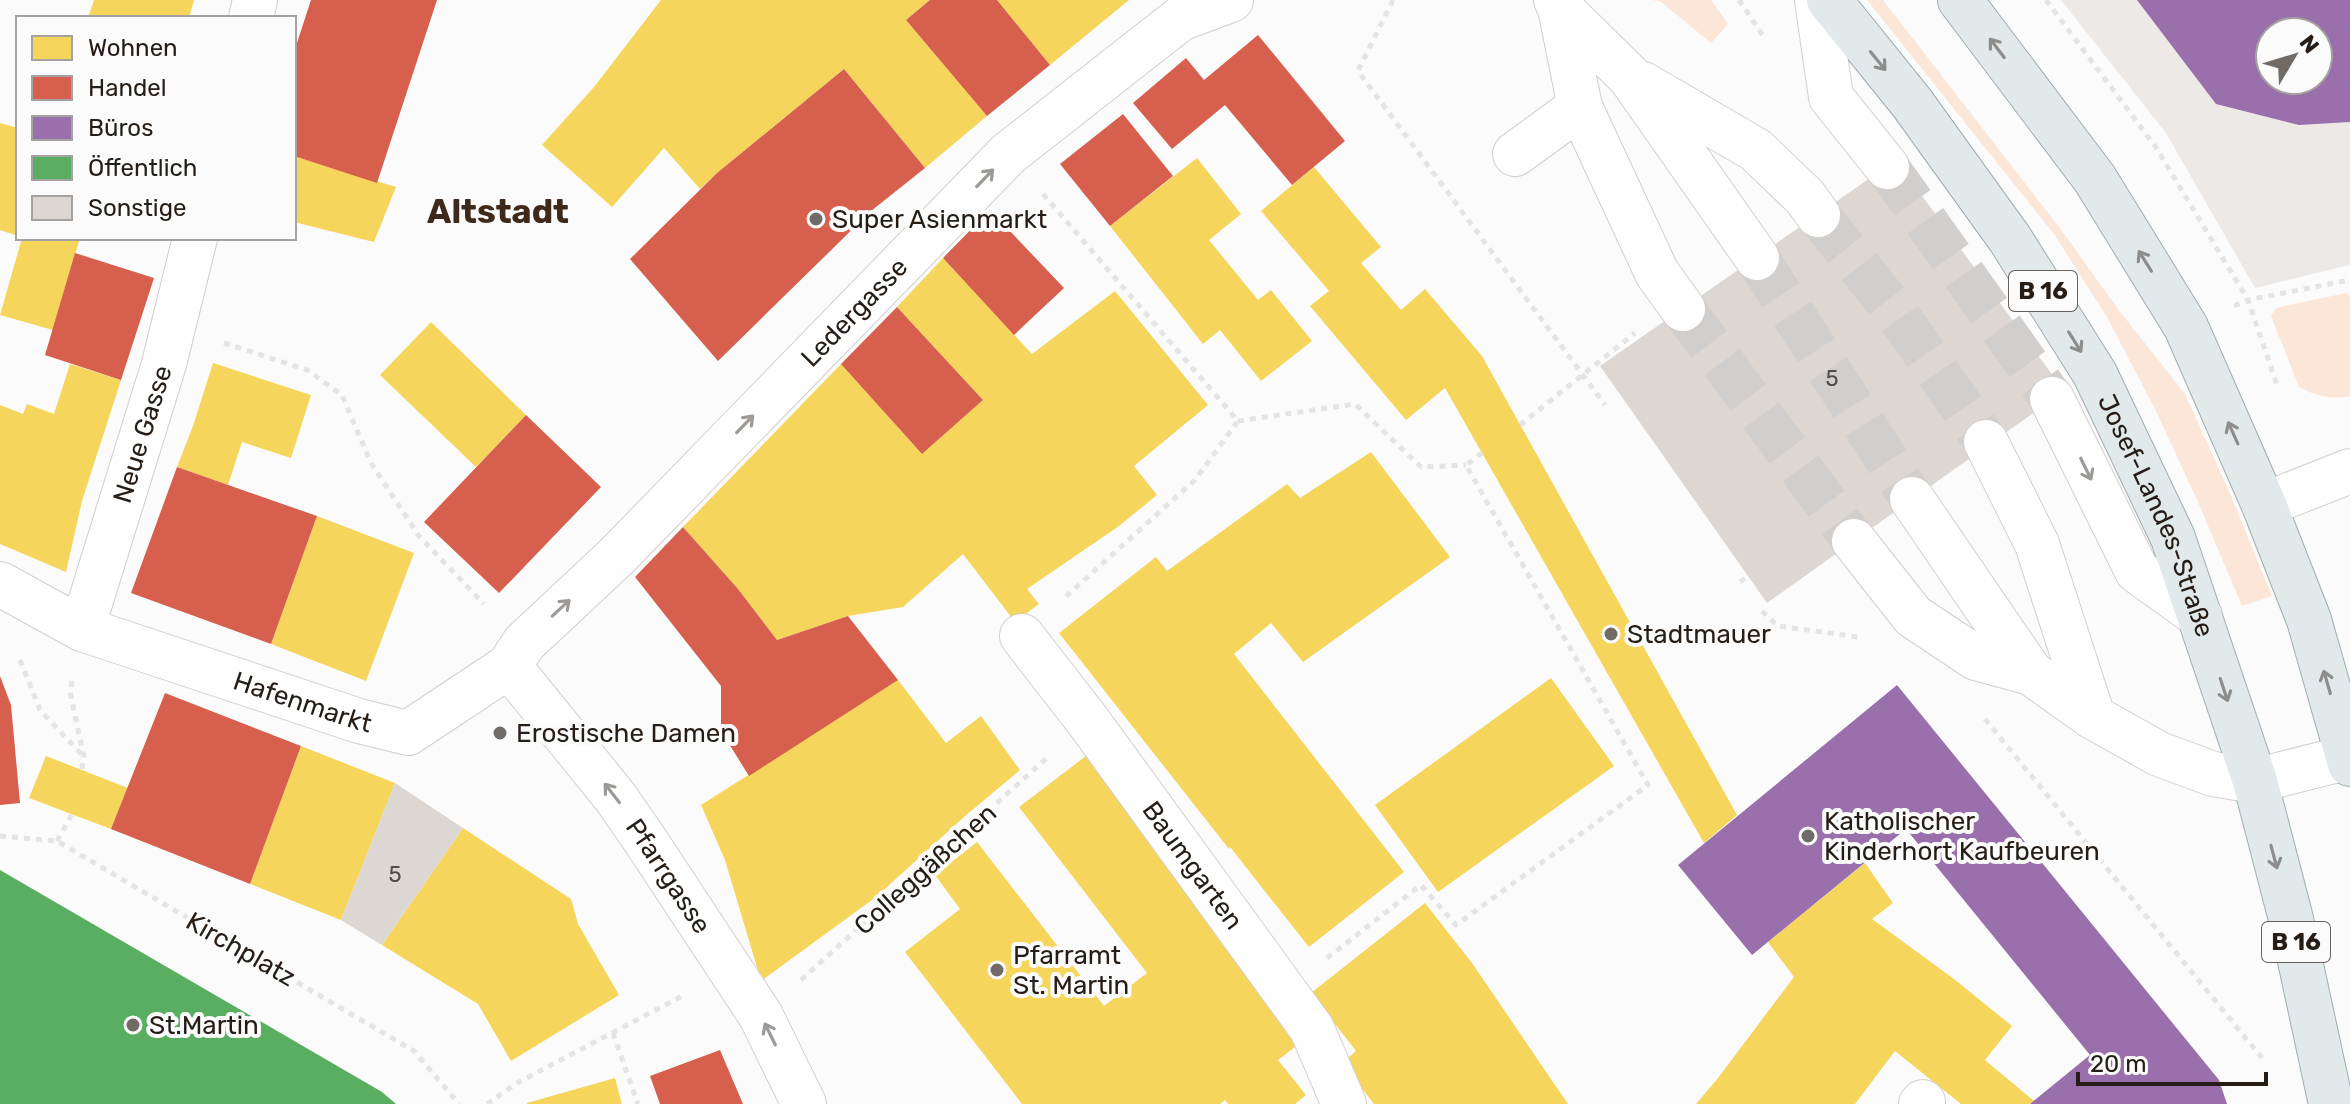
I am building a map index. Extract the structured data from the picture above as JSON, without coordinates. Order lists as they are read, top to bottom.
{
  "streets": {
    "main road": ["B 16", "Josef-Landes-Straße"],
    "street": [
      "Ledergasse",
      "Neue Gasse",
      "Hafenmarkt",
      "Baumgarten",
      "Pfarrgasse"
    ],
    "path": ["Colleggäßchen", "Kirchplatz"]
  },
  "crossings": [
    ["Ledergasse", "Hafenmarkt"],
    ["Ledergasse", "Pfarrgasse"],
    ["Neue Gasse", "Hafenmarkt"],
    ["Hafenmarkt", "Pfarrgasse"],
    ["Baumgarten", "Colleggäßchen"],
    ["Colleggäßchen", "Pfarrgasse"]
  ],
  "one_way": ["Ledergasse", "Pfarrgasse"],
  "districts": ["Altstadt"],
  "places": [
    "Super Asienmarkt",
    "Stadtmauer",
    "Erostische Damen",
    "Katholischer Kinderhort Kaufbeuren",
    "Pfarramt St. Martin",
    "St.Martin"
  ],
  "house_numbers": ["5", "5"],
  "legend": [
    "Wohnen",
    "Handel",
    "Büros",
    "Öffentlich",
    "Sonstige"
  ],
  "scale_bar": "20 m",
  "north": "top right"
}
